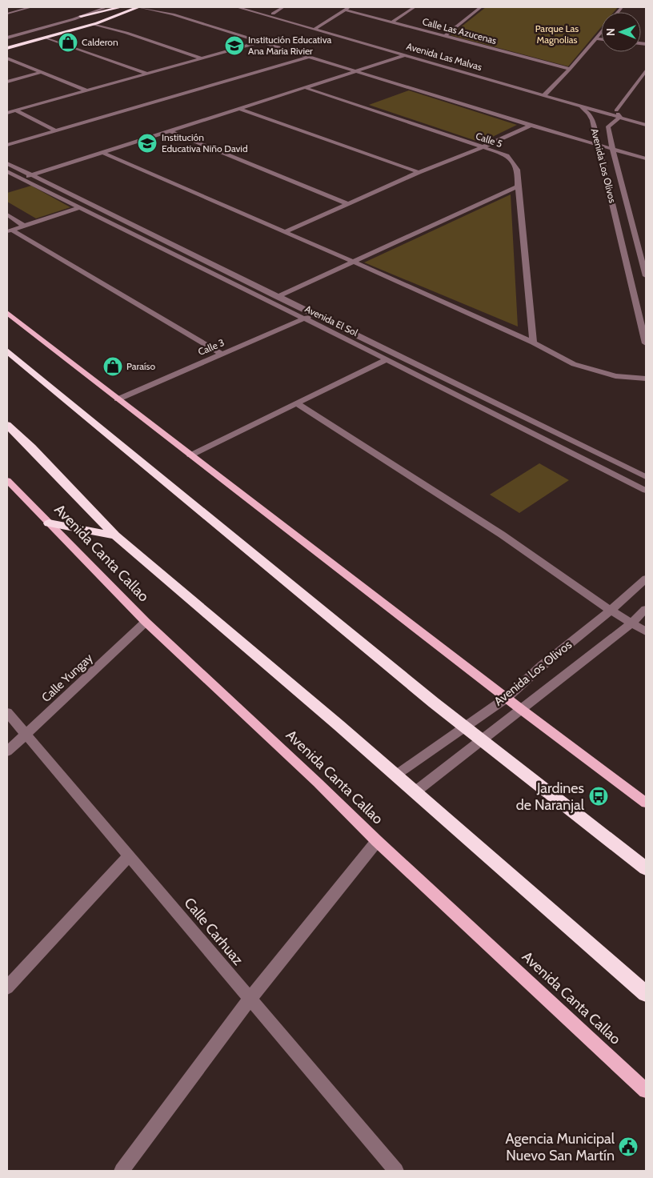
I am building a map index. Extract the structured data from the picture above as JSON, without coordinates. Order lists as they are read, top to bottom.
{
  "streets": {
    "highway": ["Avenida Canta Callao"],
    "street": [
      "Calle Las Azucenas",
      "Avenida Las Malvas",
      "Calle 5",
      "Avenida Los Olivos",
      "Avenida El Sol",
      "Calle 3",
      "Calle Yungay",
      "Calle Carhuaz"
    ]
  },
  "crossings": [
    ["Avenida Las Malvas", "Avenida Los Olivos"],
    ["Avenida Los Olivos", "Avenida Canta Callao"],
    ["Avenida El Sol", "Calle 3"],
    ["Avenida Canta Callao", "Calle Yungay"],
    ["Calle Yungay", "Calle Carhuaz"]
  ],
  "parks": ["Parque Las Magnolias"],
  "places": {
    "shop": ["Calderon", "Paraíso"],
    "school or university": ["Institución Educativa Ana Maria Rivier", "Institución Educativa Niño David"],
    "bus stop": ["Jardines de Naranjal"],
    "public building": ["Agencia Municipal Nuevo San Martín"]
  },
  "north": "left"
}
